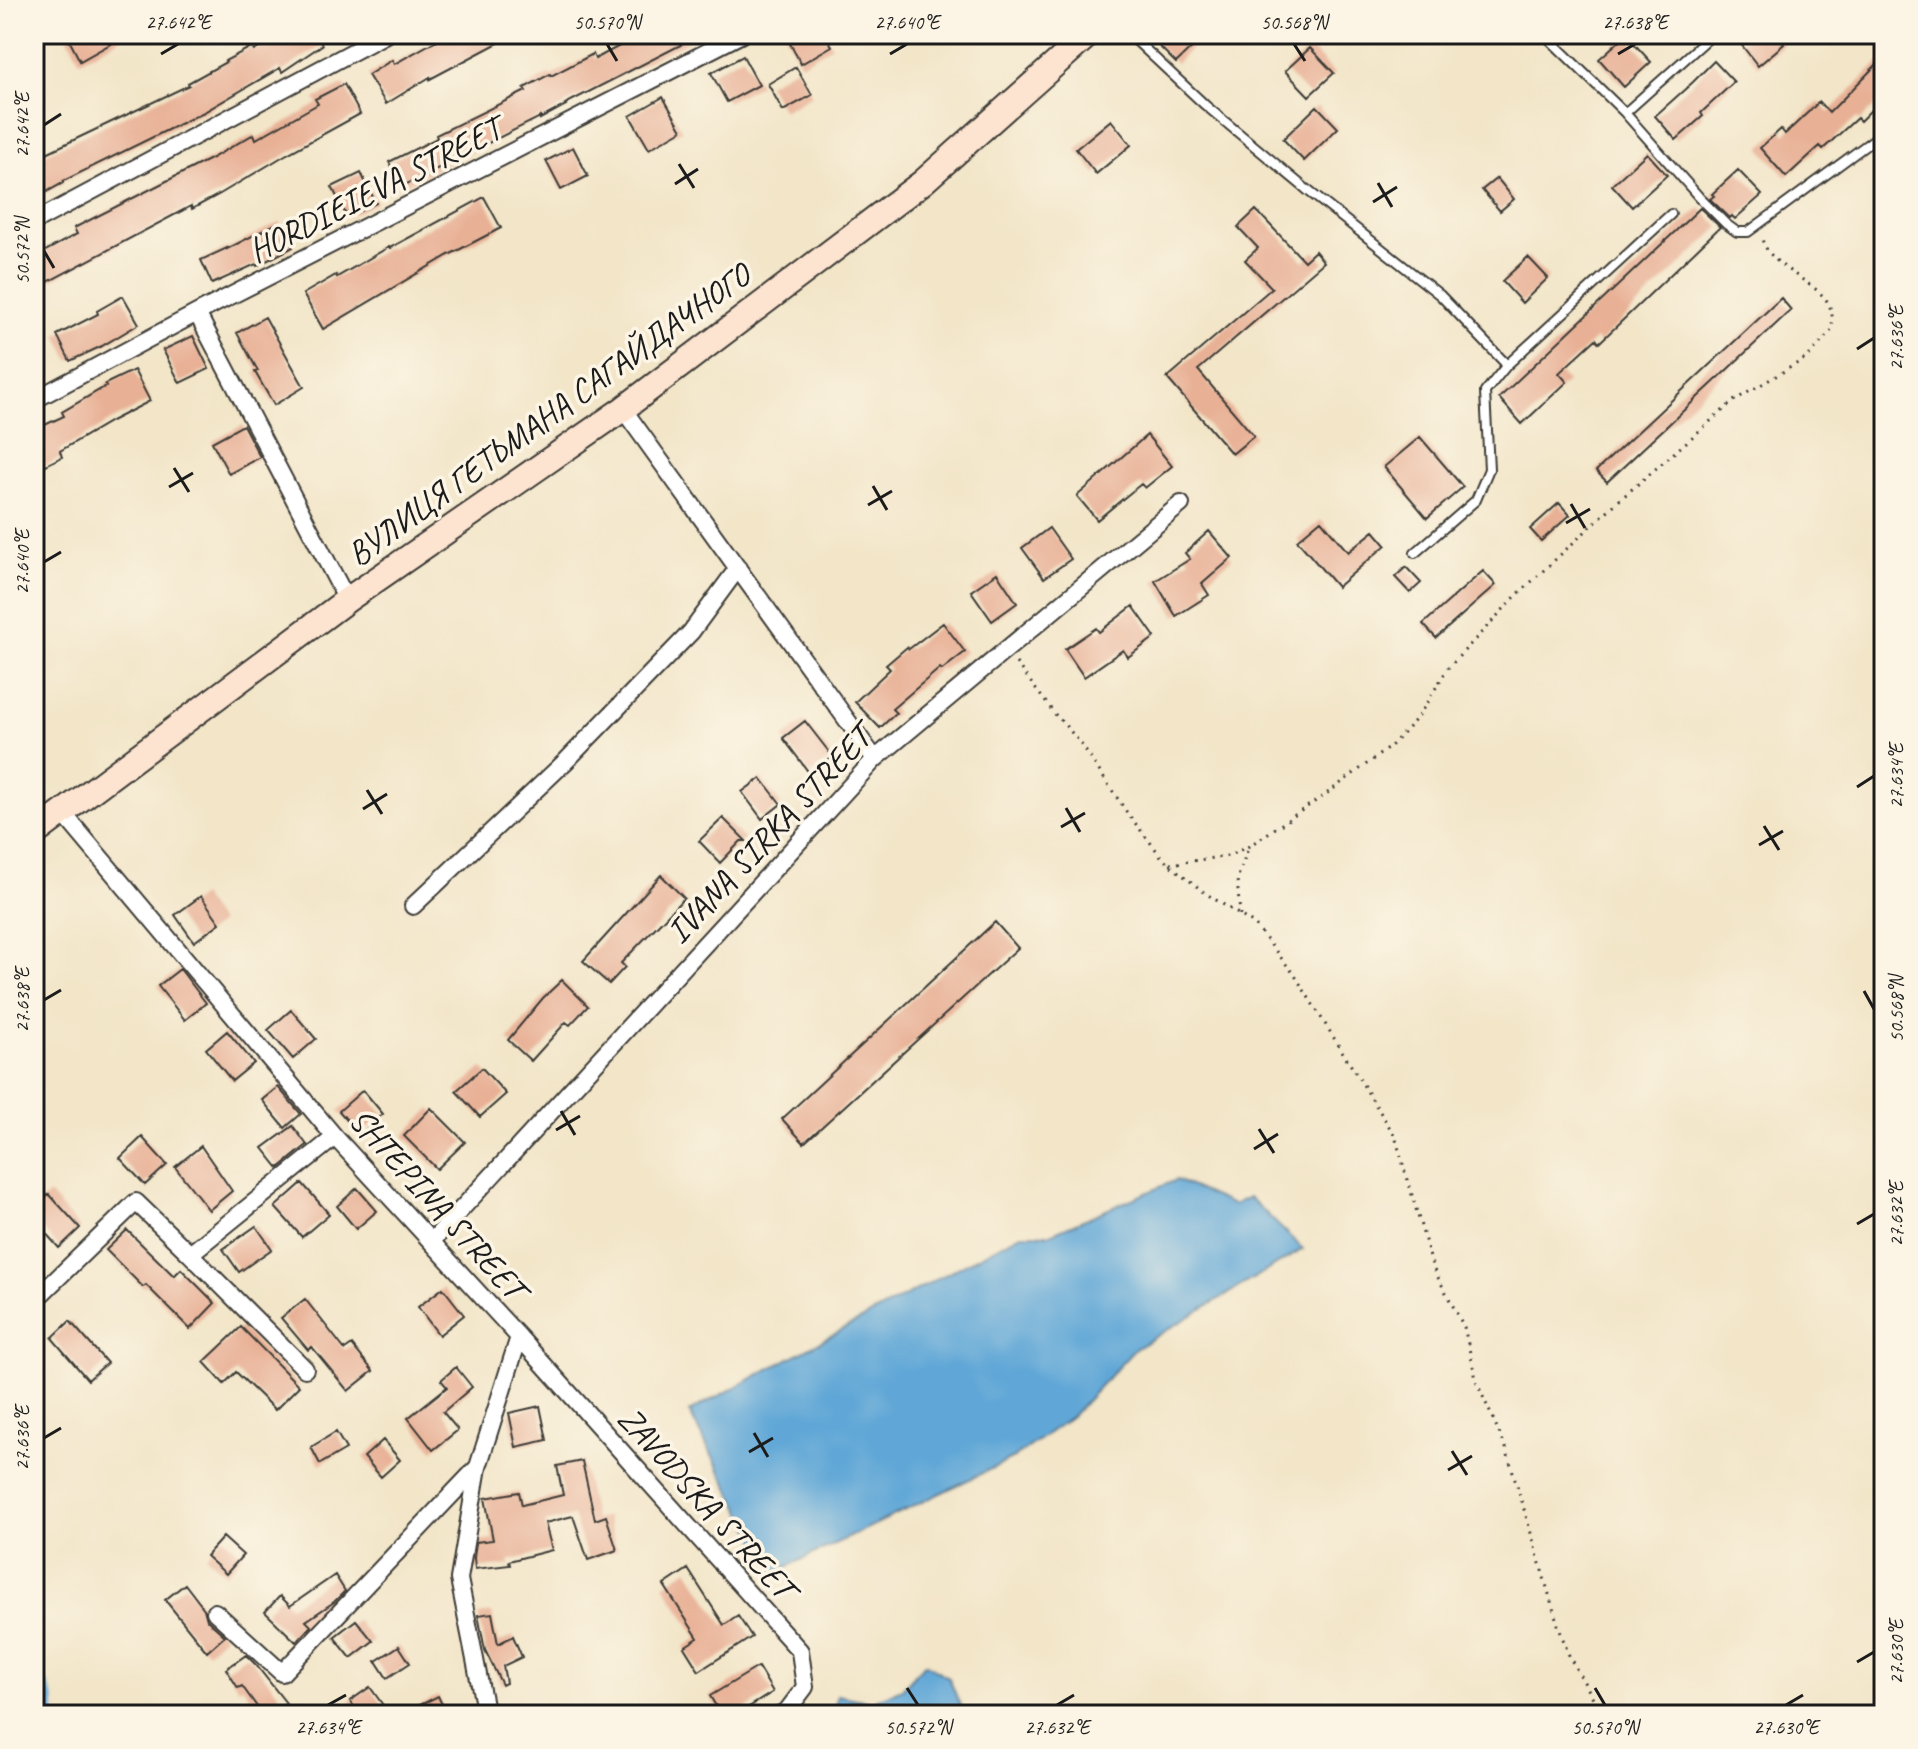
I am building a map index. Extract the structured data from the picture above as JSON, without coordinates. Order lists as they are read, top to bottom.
{
  "streets": {
    "main road": ["ВУЛИЦЯ ГЕТЬМАНА САГАЙДАЧНОГО"],
    "street": [
      "HORDIEIEVA STREET",
      "IVANA SIRKA STREET",
      "SHTEPINA STREET",
      "ZAVODSKA STREET"
    ]
  },
  "crossings": [
    ["ВУЛИЦЯ ГЕТЬМАНА САГАЙДАЧНОГО", "SHTEPINA STREET"],
    ["IVANA SIRKA STREET", "SHTEPINA STREET"],
    ["SHTEPINA STREET", "ZAVODSKA STREET"]
  ],
  "coordinates": [
    "27.642°E",
    "50.570°N",
    "27.640°E",
    "50.568°N",
    "27.638°E",
    "50.572°N",
    "27.636°E",
    "27.634°E",
    "27.632°E",
    "27.630°E"
  ]
}
